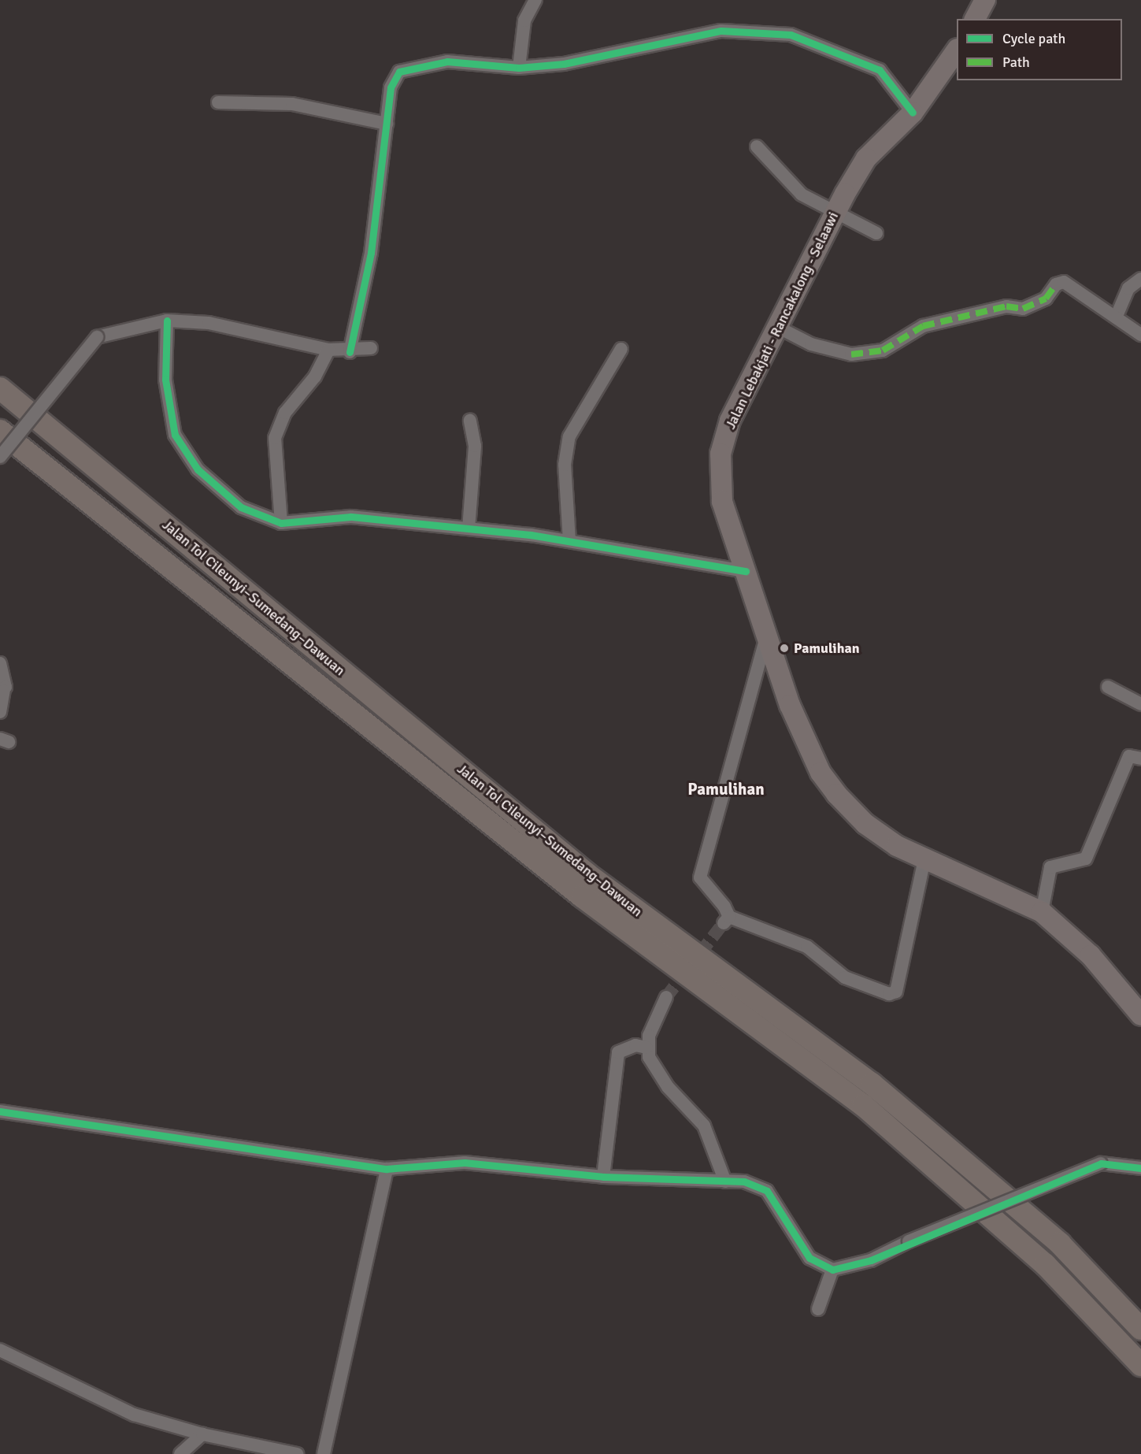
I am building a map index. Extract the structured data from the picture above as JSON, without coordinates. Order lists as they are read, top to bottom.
{
  "streets": {
    "highway": ["Jalan Tol Cileunyi–Sumedang–Dawuan"],
    "main road": ["Jalan Lebakjati - Rancakalong - Selaawi"]
  },
  "districts": ["Pamulihan"],
  "places": ["Pamulihan"],
  "legend": ["Cycle path", "Path"]
}
